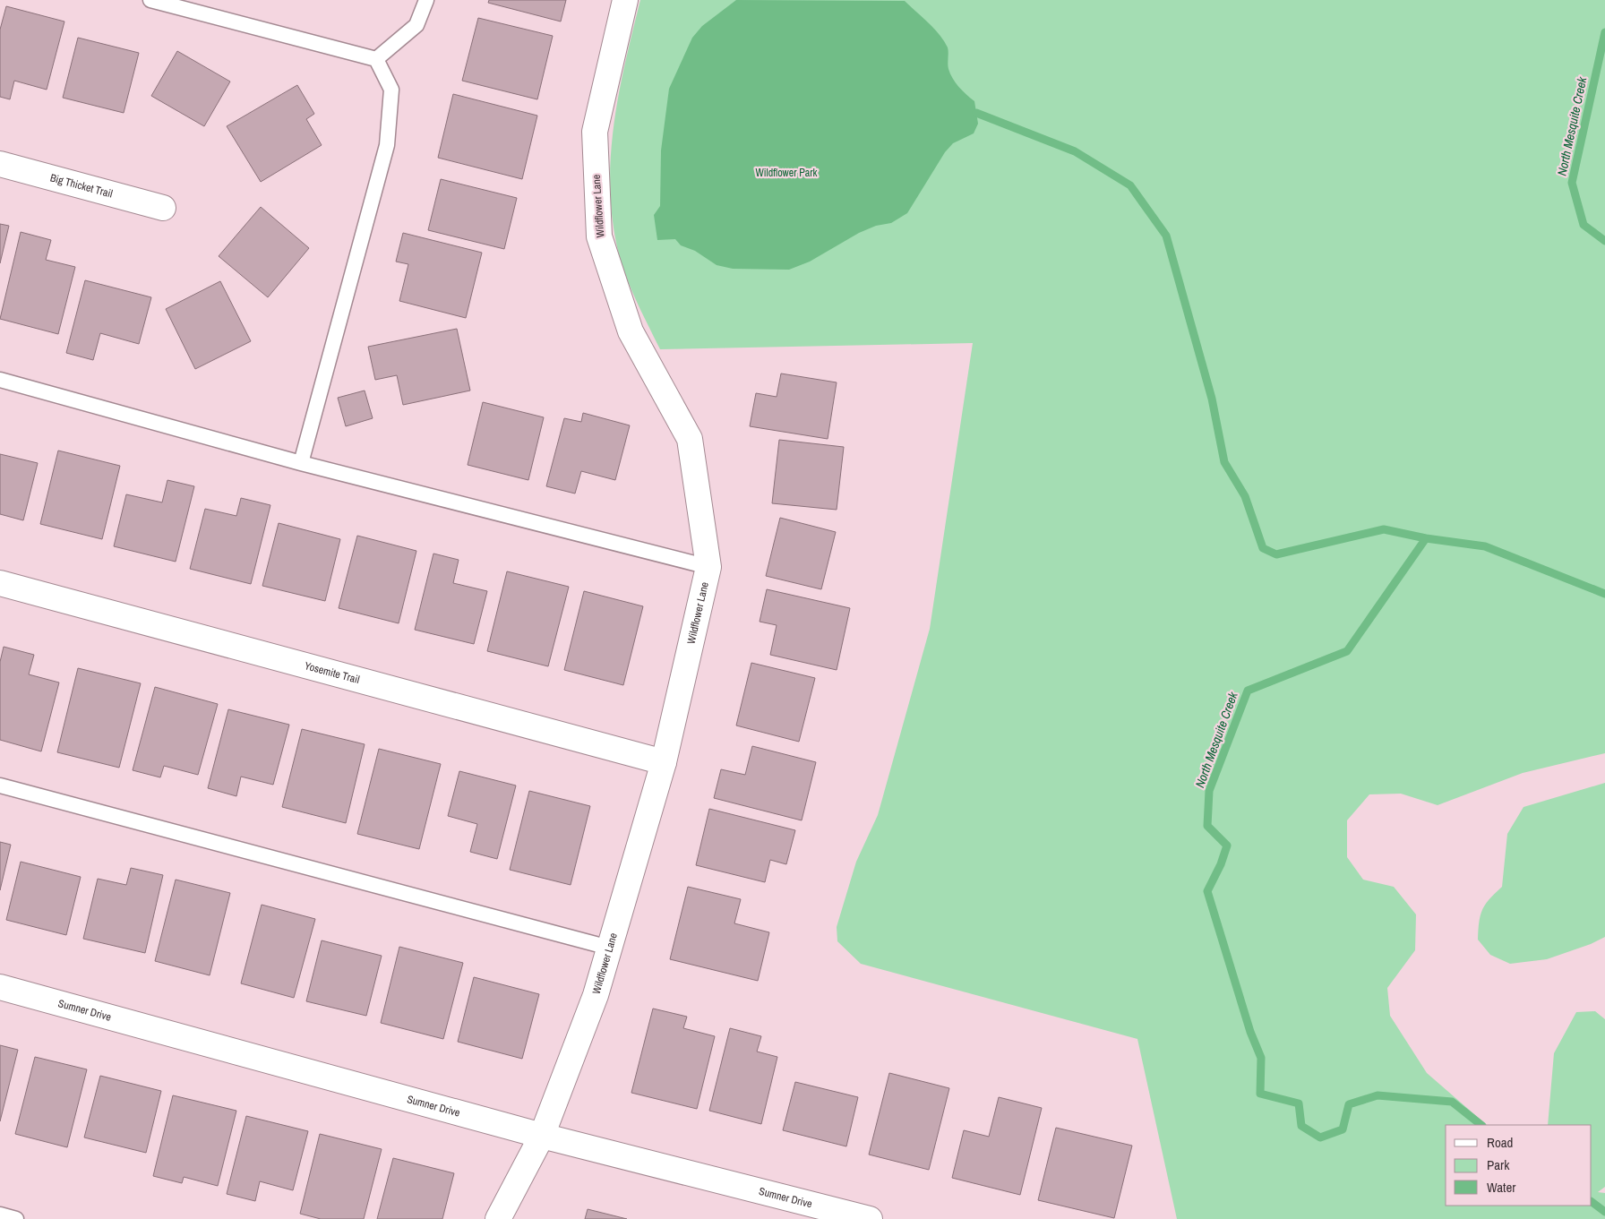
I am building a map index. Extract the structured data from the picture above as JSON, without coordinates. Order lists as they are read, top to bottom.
{
  "streets": {
    "street": [
      "Big Thicket Trail",
      "Wildflower Lane",
      "Yosemite Trail",
      "Sumner Drive"
    ]
  },
  "crossings": [
    ["Wildflower Lane", "Yosemite Trail"],
    ["Wildflower Lane", "Sumner Drive"]
  ],
  "water": ["North Mesquite Creek"],
  "parks": ["Wildflower Park"],
  "legend": ["Road", "Park", "Water"]
}
